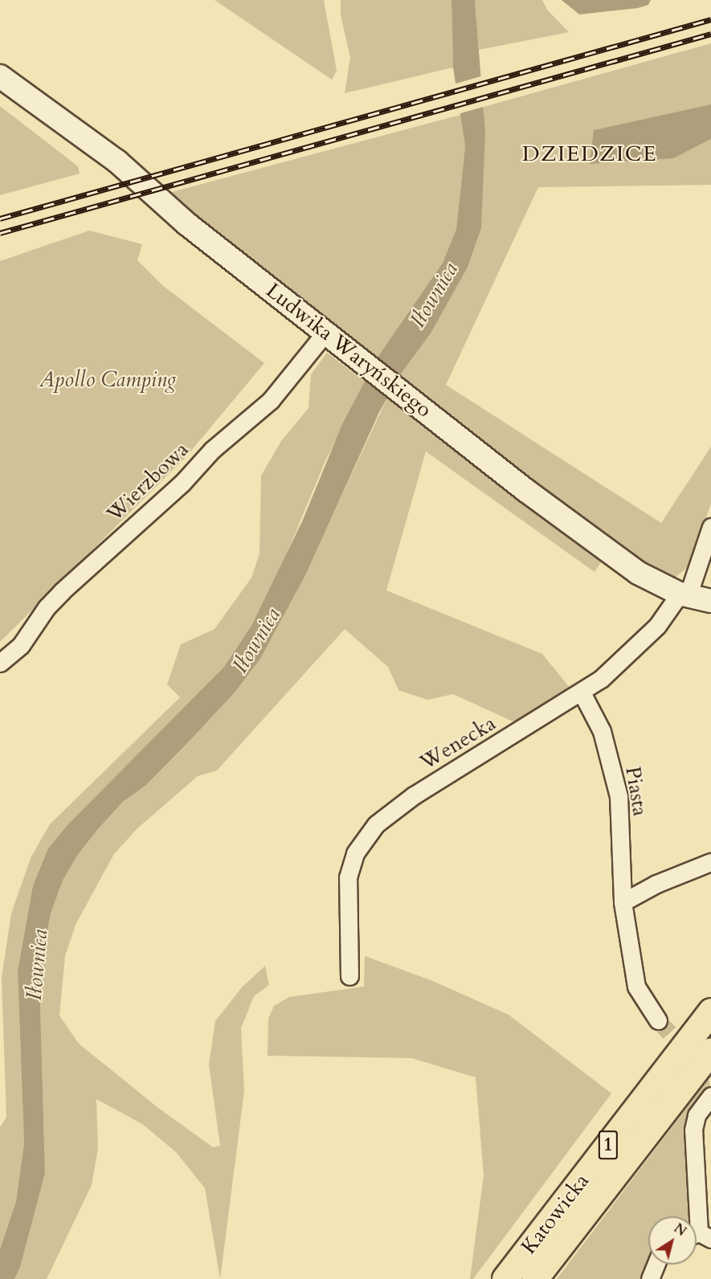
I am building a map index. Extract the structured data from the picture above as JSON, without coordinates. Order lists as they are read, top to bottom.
{
  "streets": {
    "main road": ["1", "Katowicka"],
    "street": [
      "Ludwika Waryńskiego",
      "Wierzbowa",
      "Wenecka",
      "Piasta"
    ]
  },
  "crossings": [
    ["Ludwika Waryńskiego", "Wierzbowa"],
    ["Ludwika Waryńskiego", "Wenecka"],
    ["Wenecka", "Piasta"]
  ],
  "districts": ["DZIEDZICE"],
  "water": ["Iłownica"],
  "parks": ["Apollo Camping"],
  "north": "top right"
}
